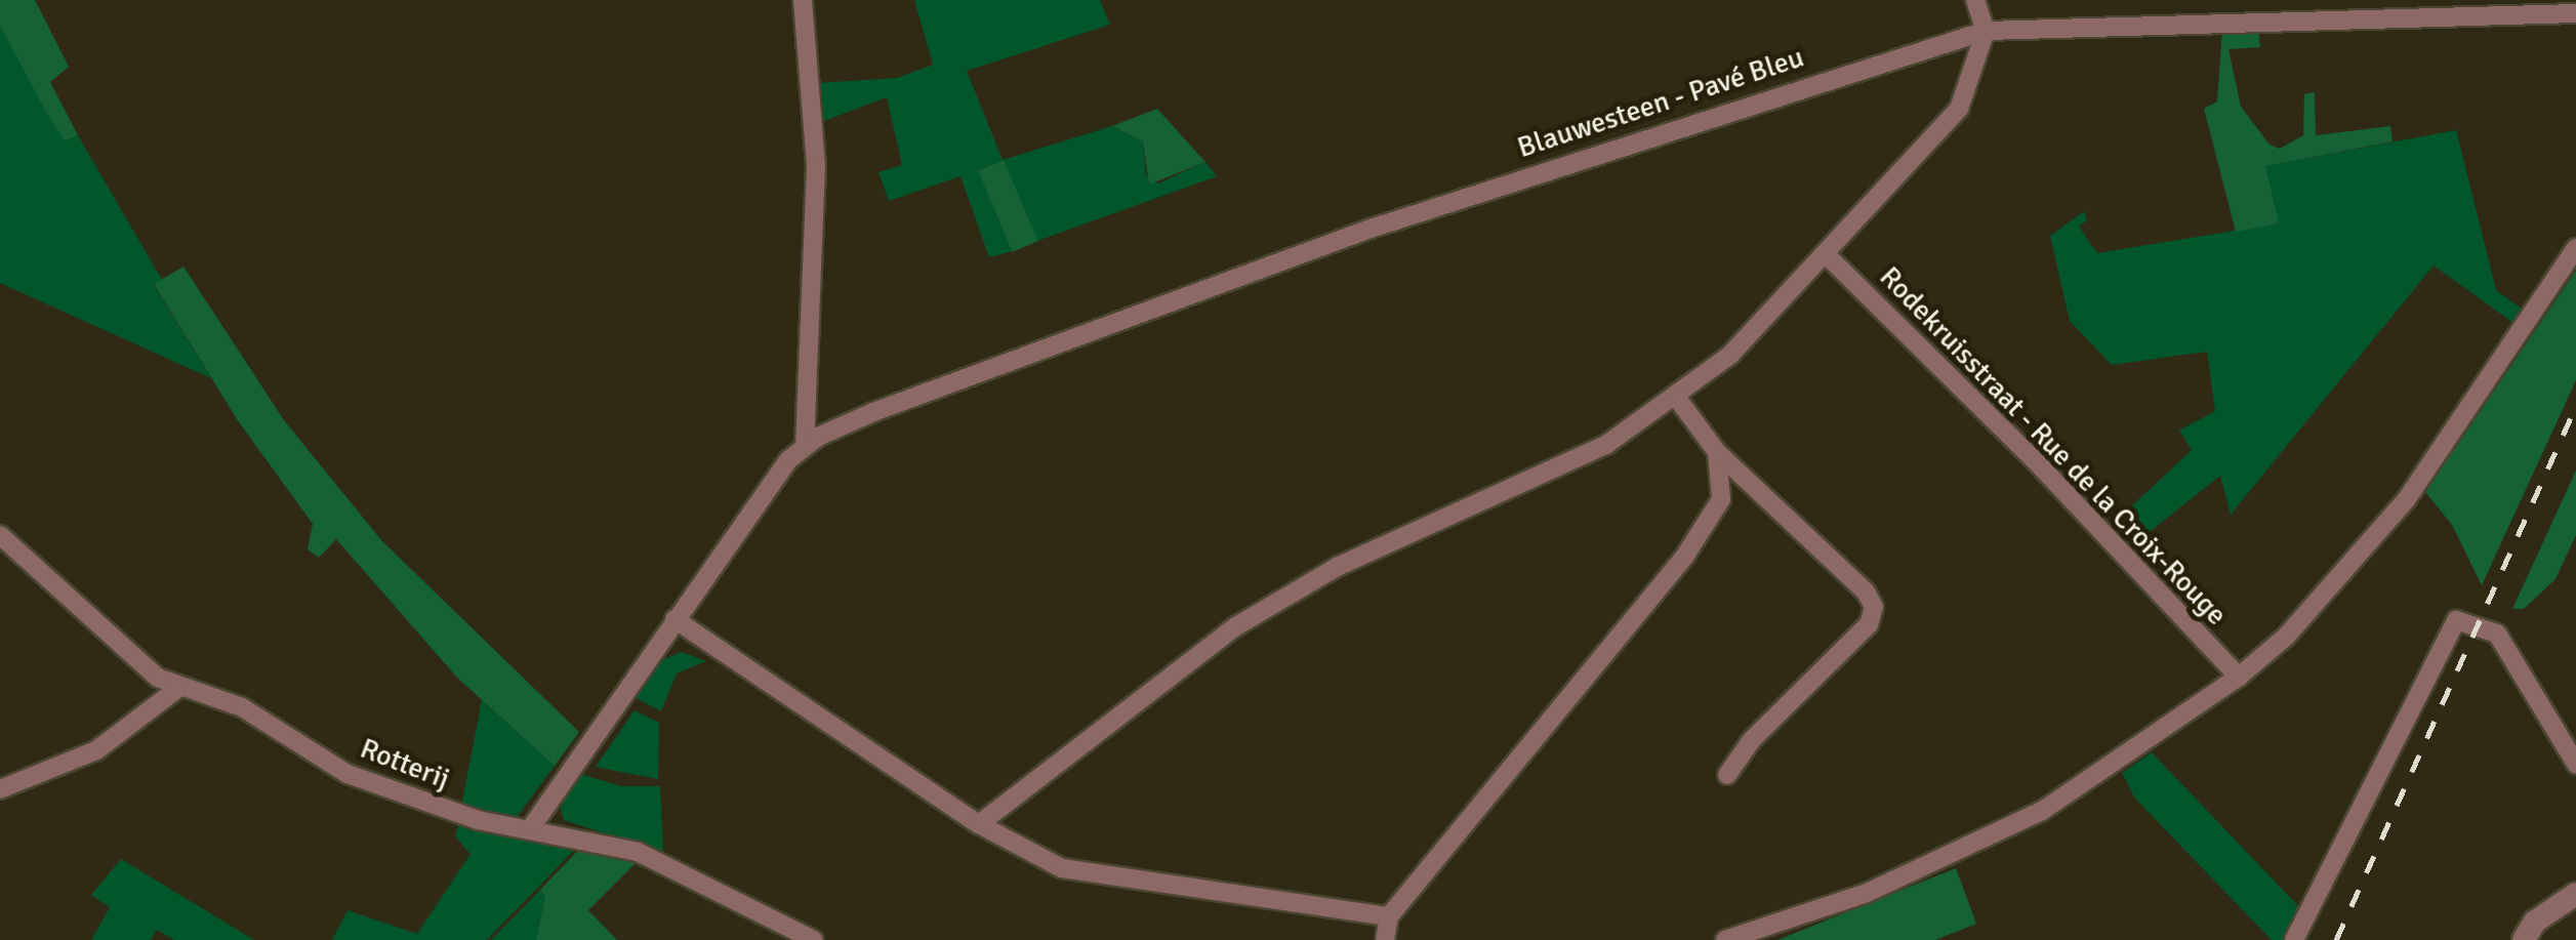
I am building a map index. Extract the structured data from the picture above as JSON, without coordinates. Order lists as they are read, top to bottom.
{
  "streets": {
    "street": ["Blauwesteen - Pavé Bleu", "Rodekruisstraat - Rue de la Croix-Rouge", "Rotterij"]
  }
}
